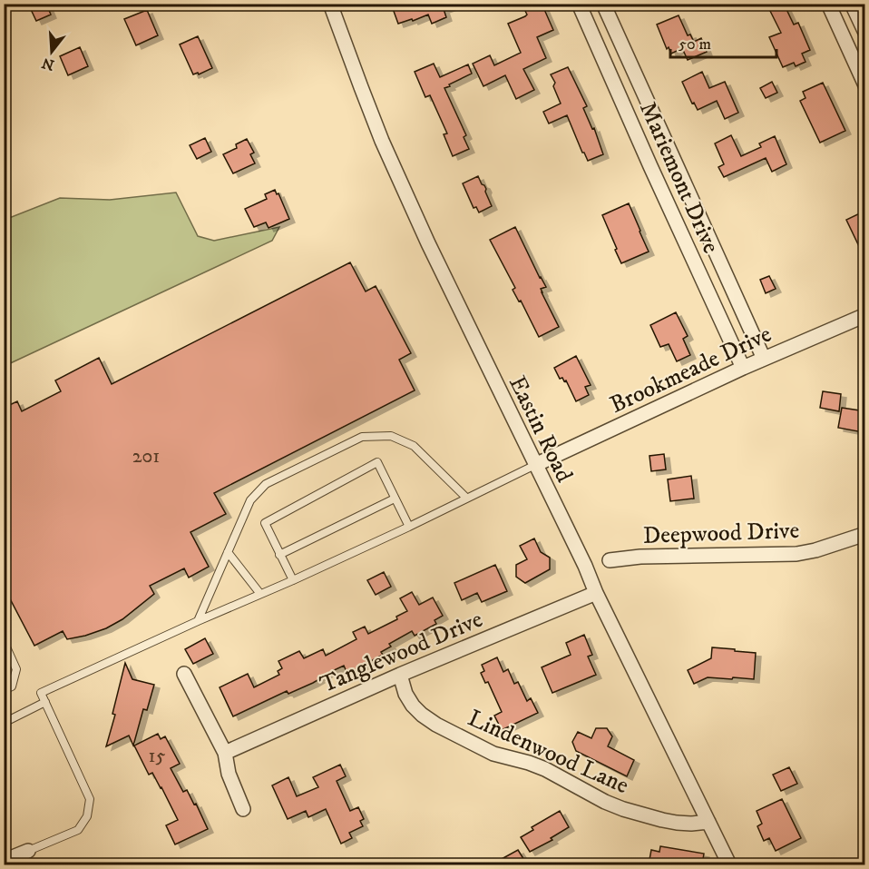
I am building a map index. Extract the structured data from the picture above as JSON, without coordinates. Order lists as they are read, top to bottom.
{
  "streets": {
    "street": [
      "Mariemont Drive",
      "Brookmeade Drive",
      "Eastin Road",
      "Deepwood Drive",
      "Tanglewood Drive",
      "Lindenwood Lane"
    ]
  },
  "crossings": [
    ["Mariemont Drive", "Brookmeade Drive"],
    ["Brookmeade Drive", "Eastin Road"],
    ["Eastin Road", "Tanglewood Drive"],
    ["Eastin Road", "Lindenwood Lane"],
    ["Tanglewood Drive", "Lindenwood Lane"]
  ],
  "house_numbers": ["201", "15"],
  "scale_bar": "50 m",
  "north": "bottom"
}
